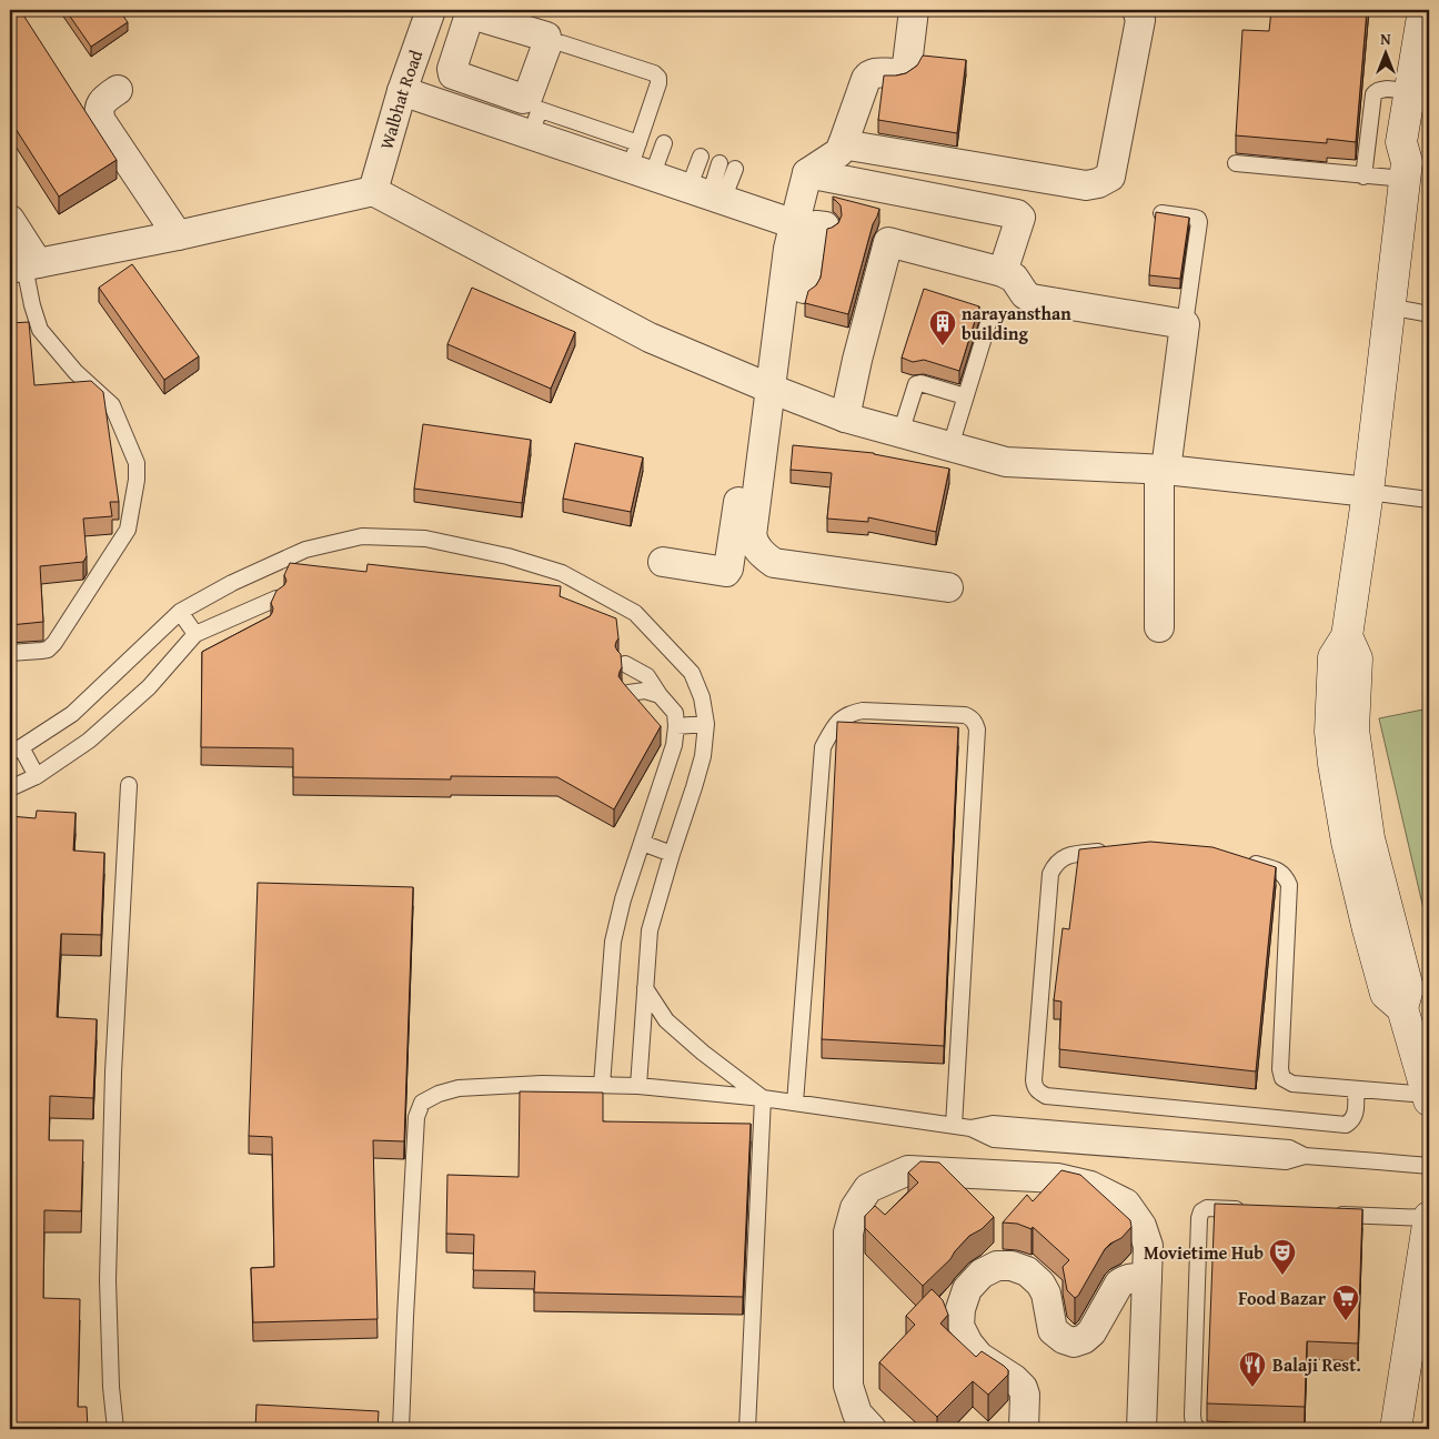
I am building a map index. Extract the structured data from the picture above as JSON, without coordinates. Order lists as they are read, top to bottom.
{
  "streets": {
    "street": ["Walbhat Road"]
  },
  "places": {
    "building": ["narayansthan building"],
    "theatre": ["Movietime Hub"],
    "supermarket": ["Food Bazar"],
    "restaurant": ["Balaji Rest."]
  },
  "north": "top"
}
